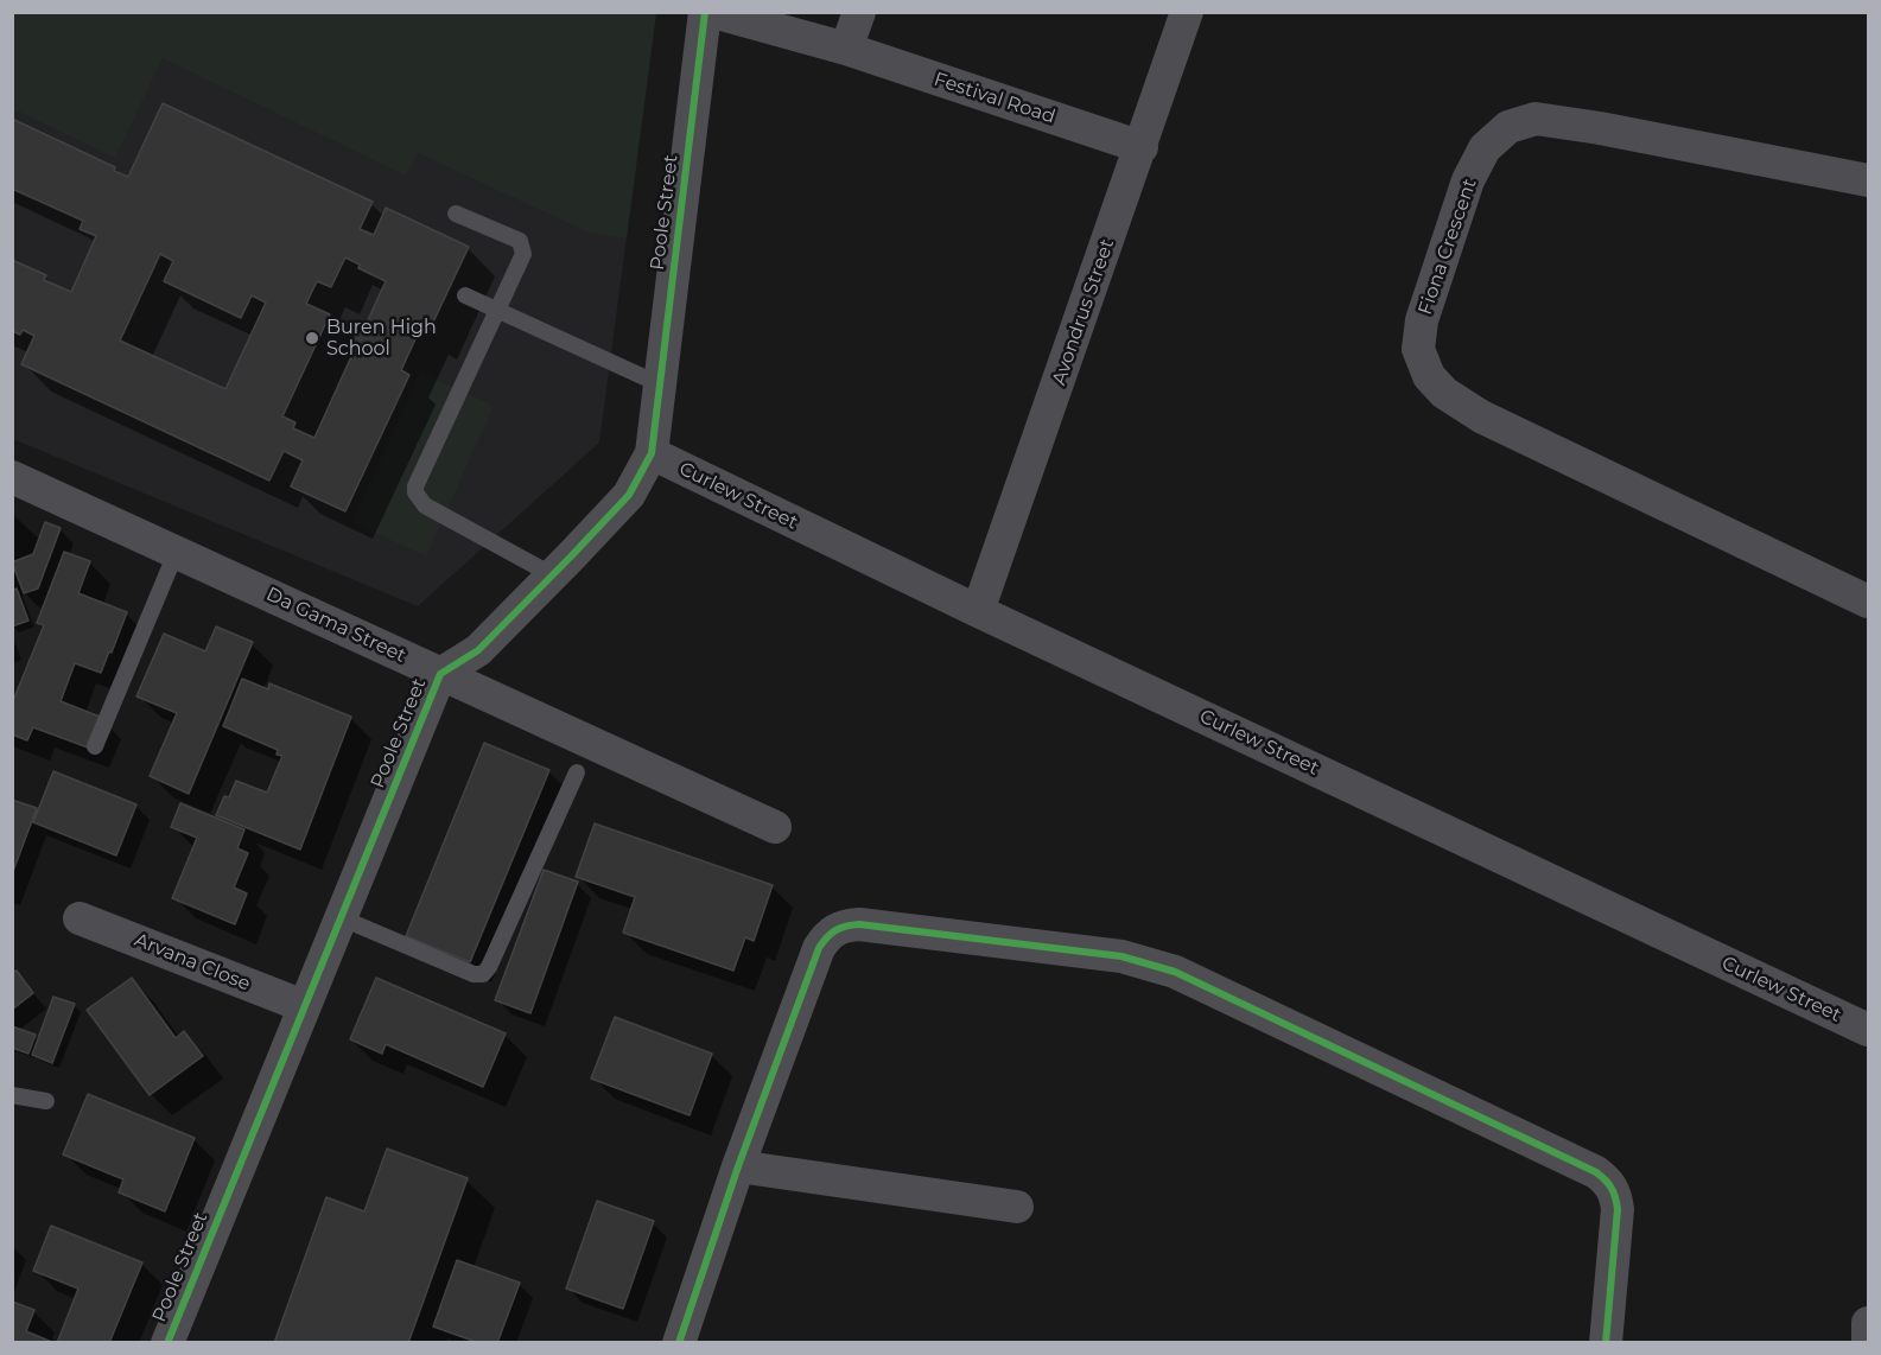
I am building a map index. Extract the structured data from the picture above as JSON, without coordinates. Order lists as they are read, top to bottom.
{
  "streets": {
    "street": [
      "Festival Road",
      "Poole Street",
      "Fiona Crescent",
      "Avondrus Street",
      "Curlew Street",
      "Da Gama Street",
      "Arvana Close"
    ]
  },
  "crossings": [
    ["Festival Road", "Avondrus Street"],
    ["Poole Street", "Curlew Street"],
    ["Poole Street", "Da Gama Street"],
    ["Poole Street", "Arvana Close"],
    ["Avondrus Street", "Curlew Street"]
  ],
  "places": ["Buren High School"]
}
